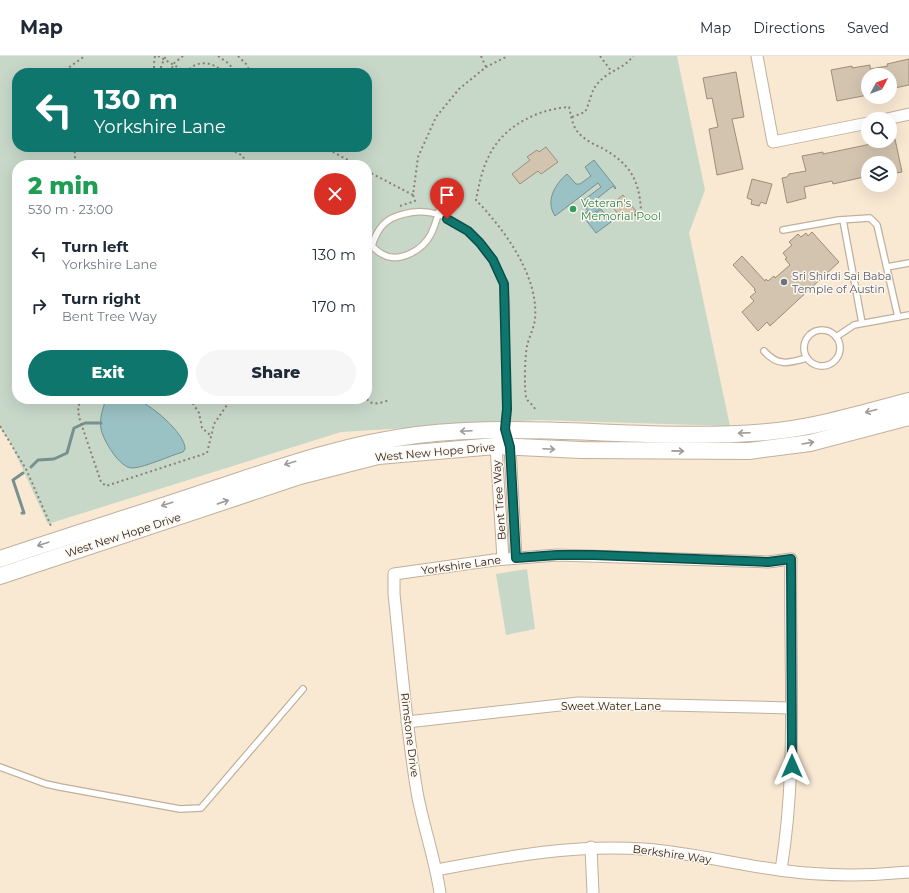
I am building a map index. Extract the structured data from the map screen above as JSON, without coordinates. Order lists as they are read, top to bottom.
{
  "streets": {
    "main road": ["West New Hope Drive"],
    "street": [
      "Bent Tree Way",
      "Yorkshire Lane",
      "Sweet Water Lane",
      "Rimstone Drive",
      "Berkshire Way"
    ]
  },
  "crossings": [
    ["West New Hope Drive", "Bent Tree Way"],
    ["Bent Tree Way", "Yorkshire Lane"],
    ["Yorkshire Lane", "Sweet Water Lane"],
    ["Yorkshire Lane", "Rimstone Drive"],
    ["Sweet Water Lane", "Rimstone Drive"],
    ["Rimstone Drive", "Berkshire Way"]
  ],
  "places": ["Veteran's Memorial Pool", "Sri Shirdi Sai Baba Temple of Austin"],
  "north": "top right",
  "page": {
    "header": "Map",
    "nav": ["Map", "Directions", "Saved"],
    "turn": ["130 m", "Yorkshire Lane"],
    "heading": ["2 min", "530 m · 23:00"],
    "list": [
      {
        "name": "Turn left",
        "note": "Yorkshire Lane",
        "value": "130 m"
      },
      {
        "name": "Turn right",
        "note": "Bent Tree Way",
        "value": "170 m"
      }
    ],
    "buttons": ["Exit", "Share"]
  }
}
